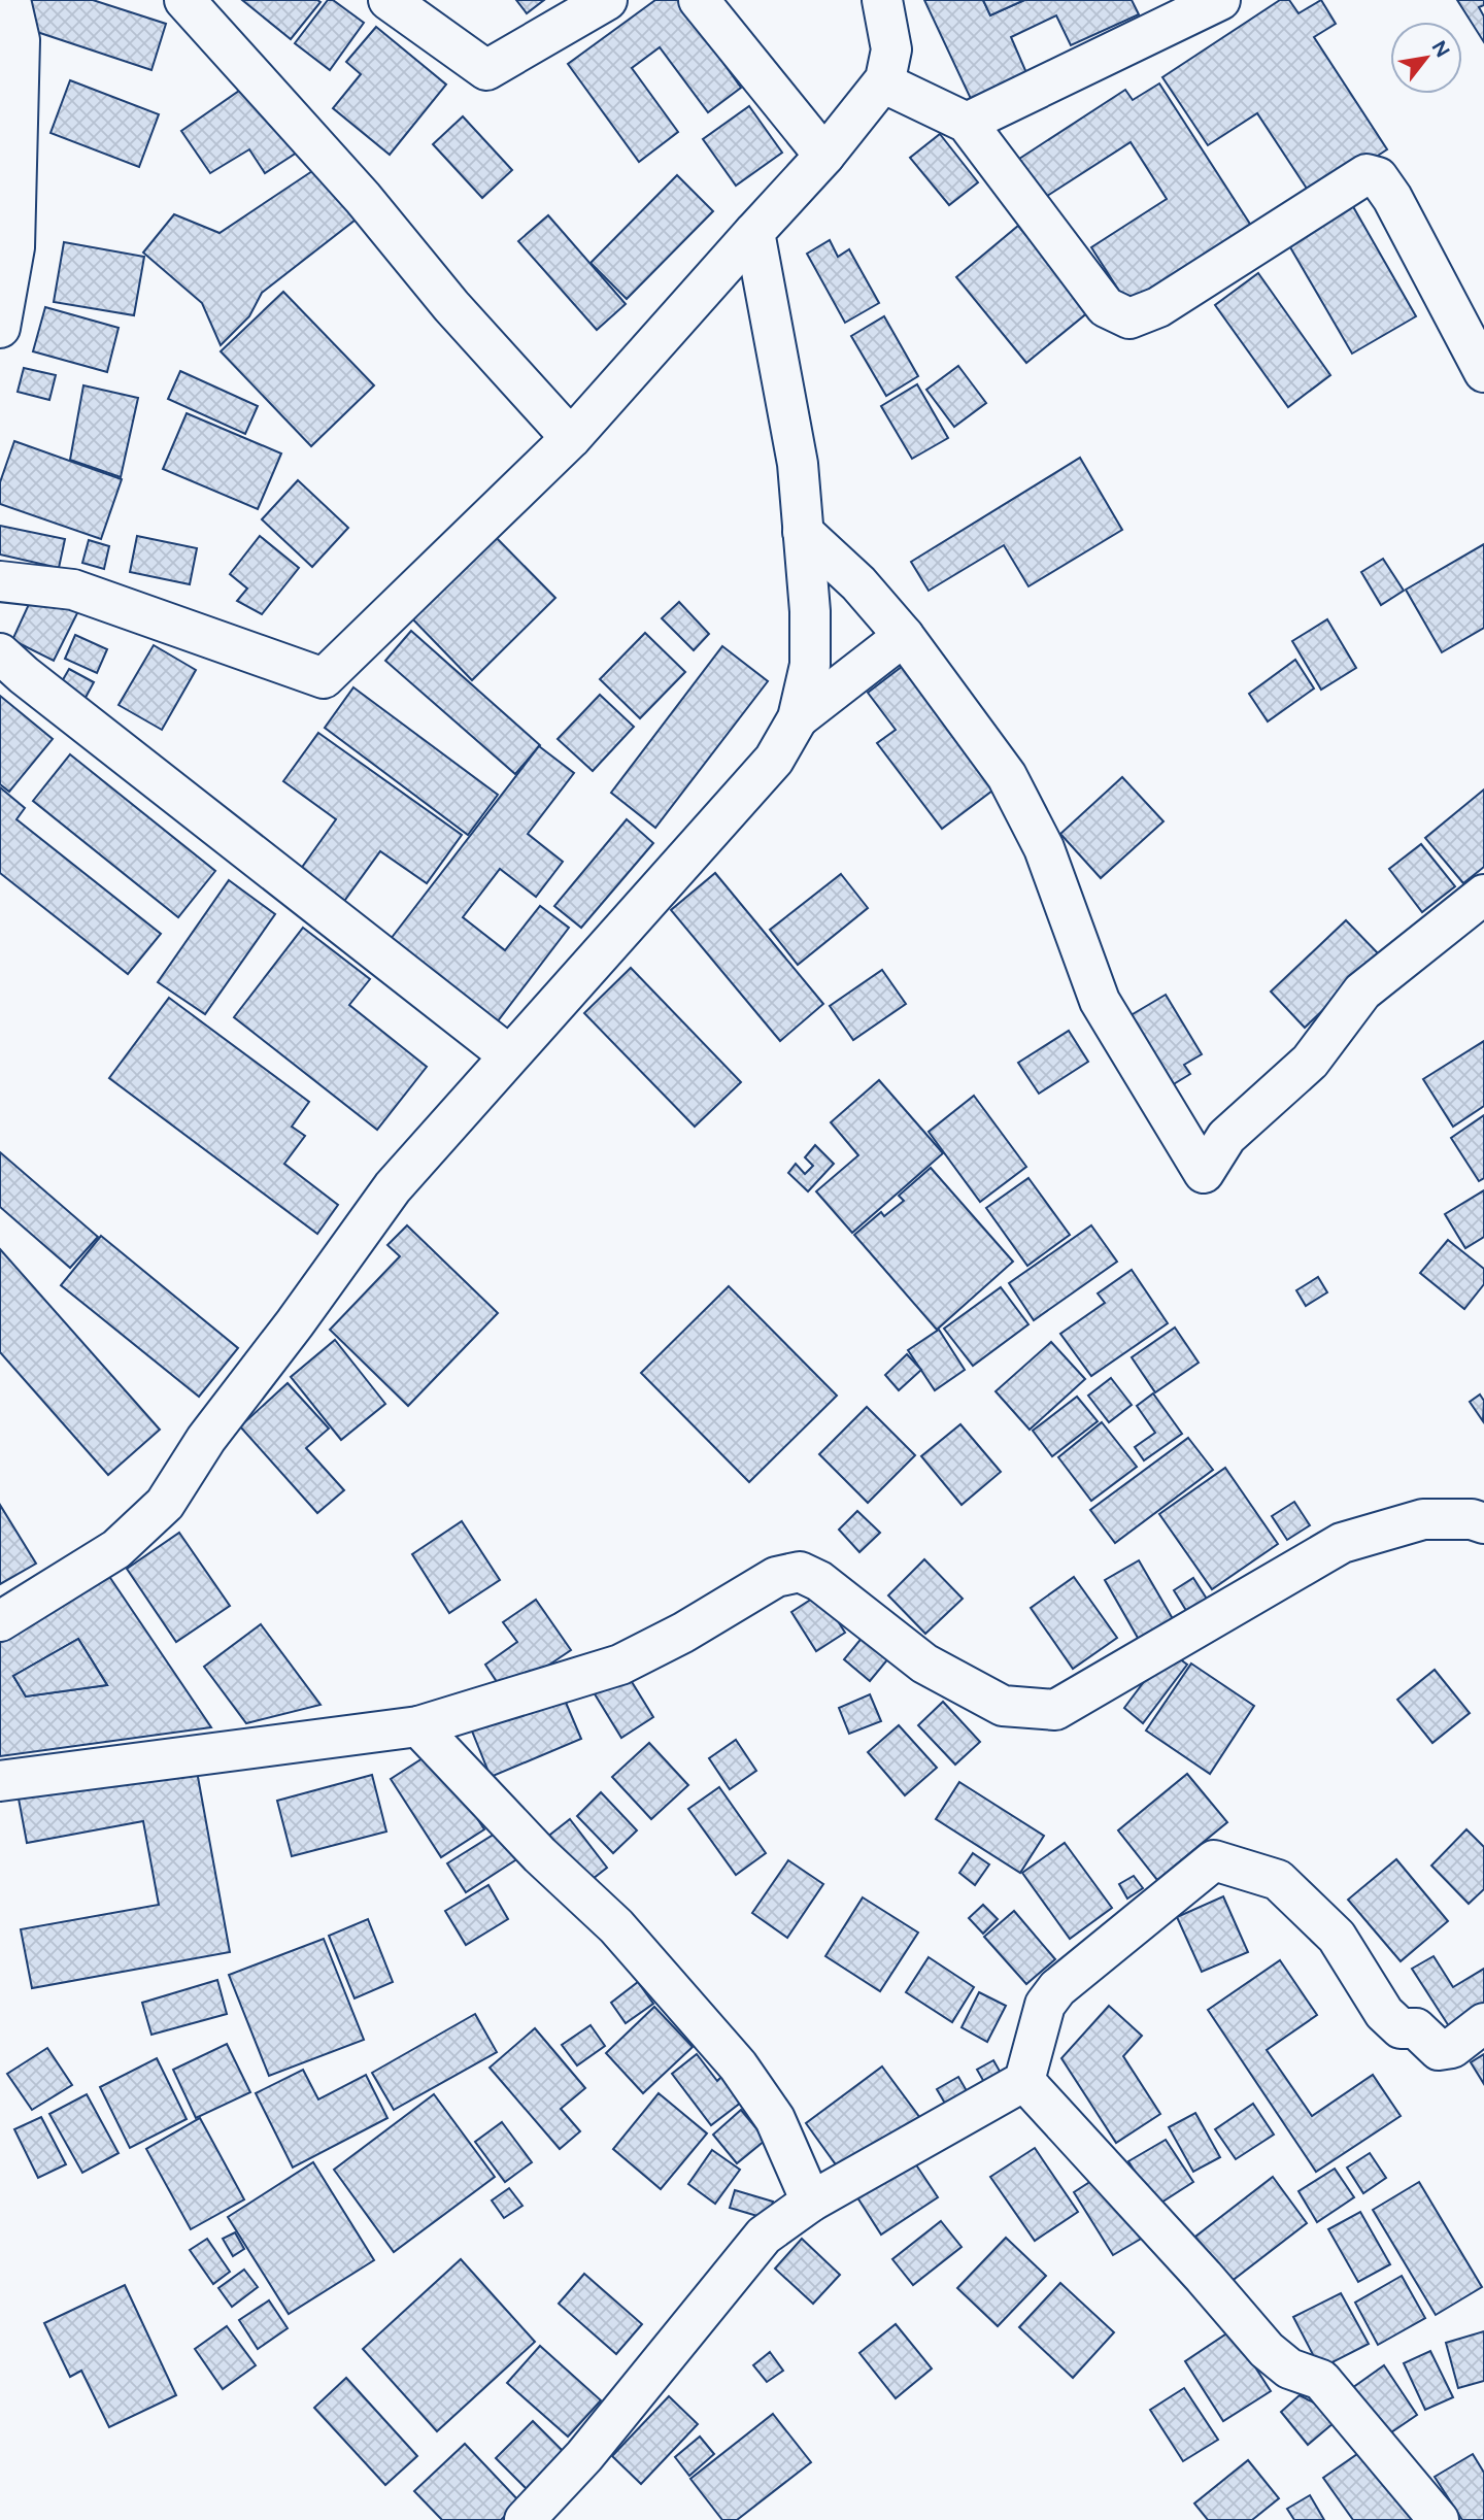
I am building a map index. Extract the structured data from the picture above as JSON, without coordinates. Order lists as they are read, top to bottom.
{
  "north": "top right"
}
